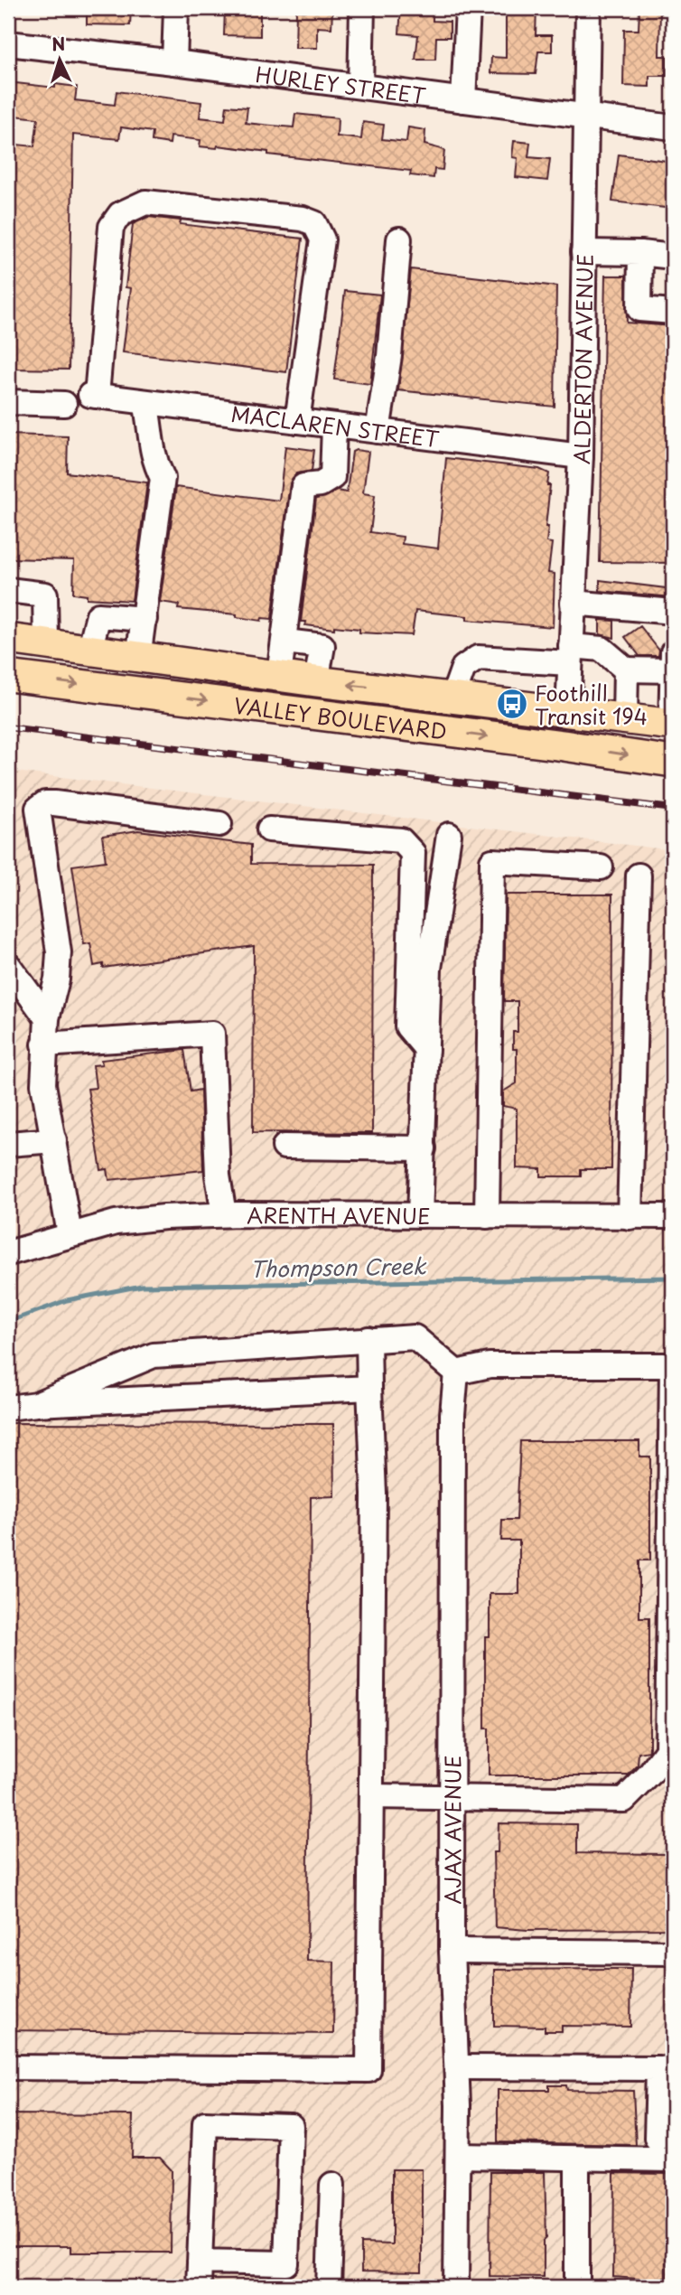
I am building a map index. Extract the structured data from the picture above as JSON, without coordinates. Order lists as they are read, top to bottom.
{
  "streets": {
    "main road": ["VALLEY BOULEVARD"],
    "street": [
      "HURLEY STREET",
      "ALDERTON AVENUE",
      "MACLAREN STREET",
      "ARENTH AVENUE",
      "AJAX AVENUE"
    ]
  },
  "crossings": [
    ["HURLEY STREET", "ALDERTON AVENUE"],
    ["ALDERTON AVENUE", "MACLAREN STREET"],
    ["ALDERTON AVENUE", "VALLEY BOULEVARD"]
  ],
  "water": ["Thompson Creek"],
  "places": {
    "bus stop": ["Foothill Transit 194"]
  },
  "north": "top"
}
